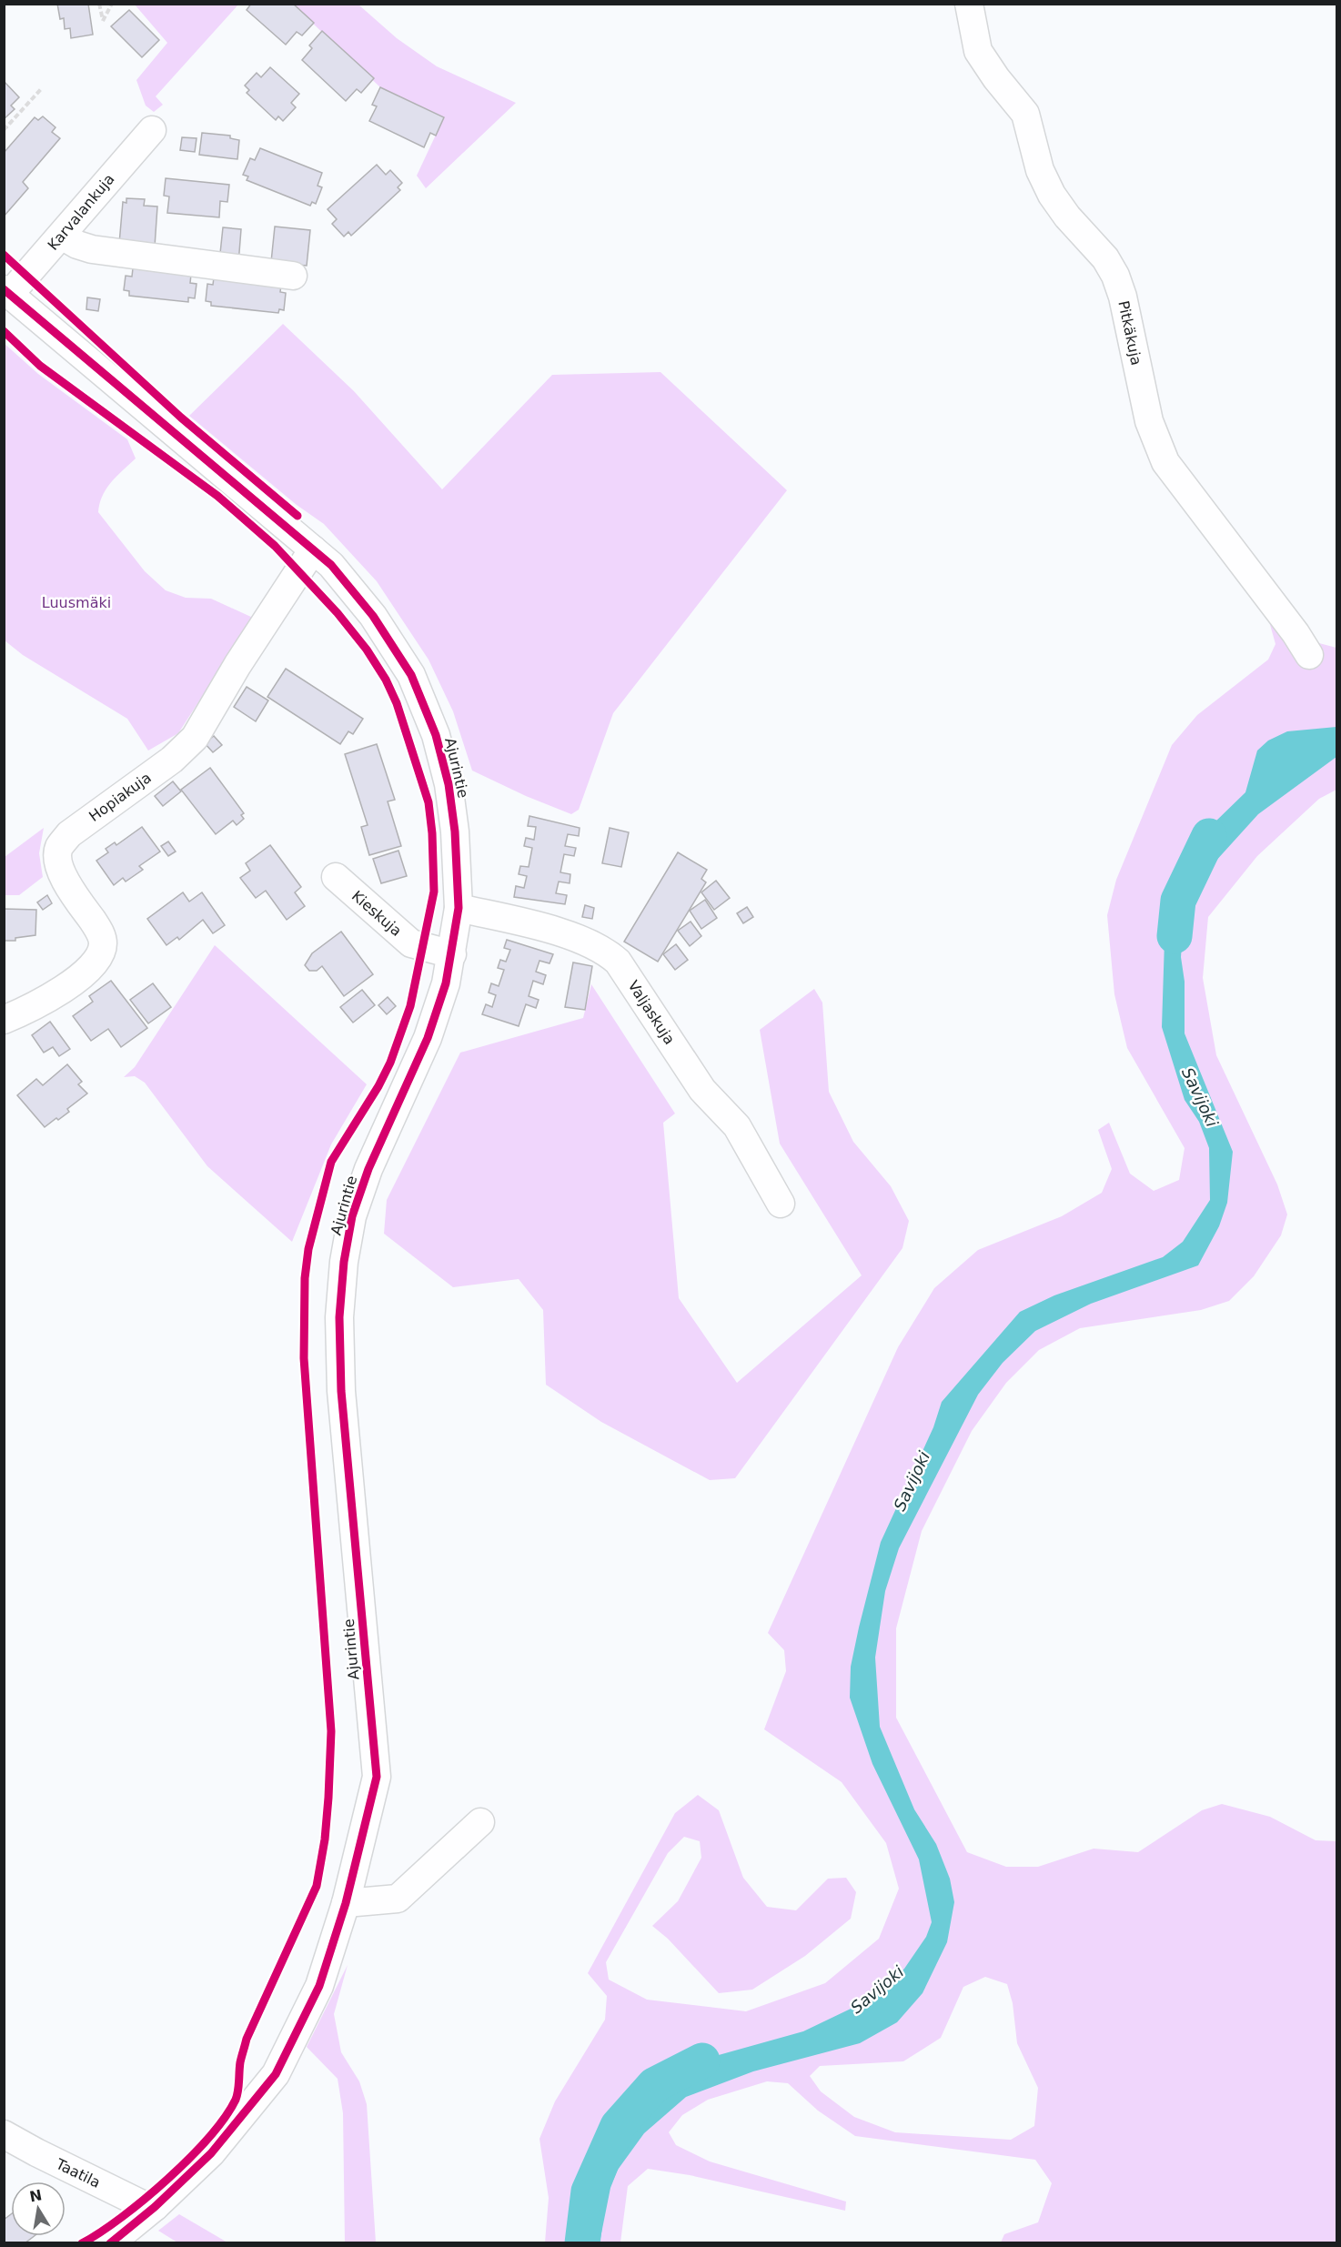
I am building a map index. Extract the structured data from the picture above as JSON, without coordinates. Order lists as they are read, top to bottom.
{
  "streets": {
    "street": [
      "Karvalankuja",
      "Pitkäkuja",
      "Ajurintie",
      "Hopiakuja",
      "Kieskuja",
      "Valjaskuja",
      "Taatila"
    ]
  },
  "crossings": [
    ["Karvalankuja", "Ajurintie"],
    ["Ajurintie", "Hopiakuja"],
    ["Ajurintie", "Kieskuja"],
    ["Ajurintie", "Valjaskuja"],
    ["Ajurintie", "Taatila"]
  ],
  "water": ["Savijoki"],
  "parks": ["Luusmäki"],
  "north": "top"
}
